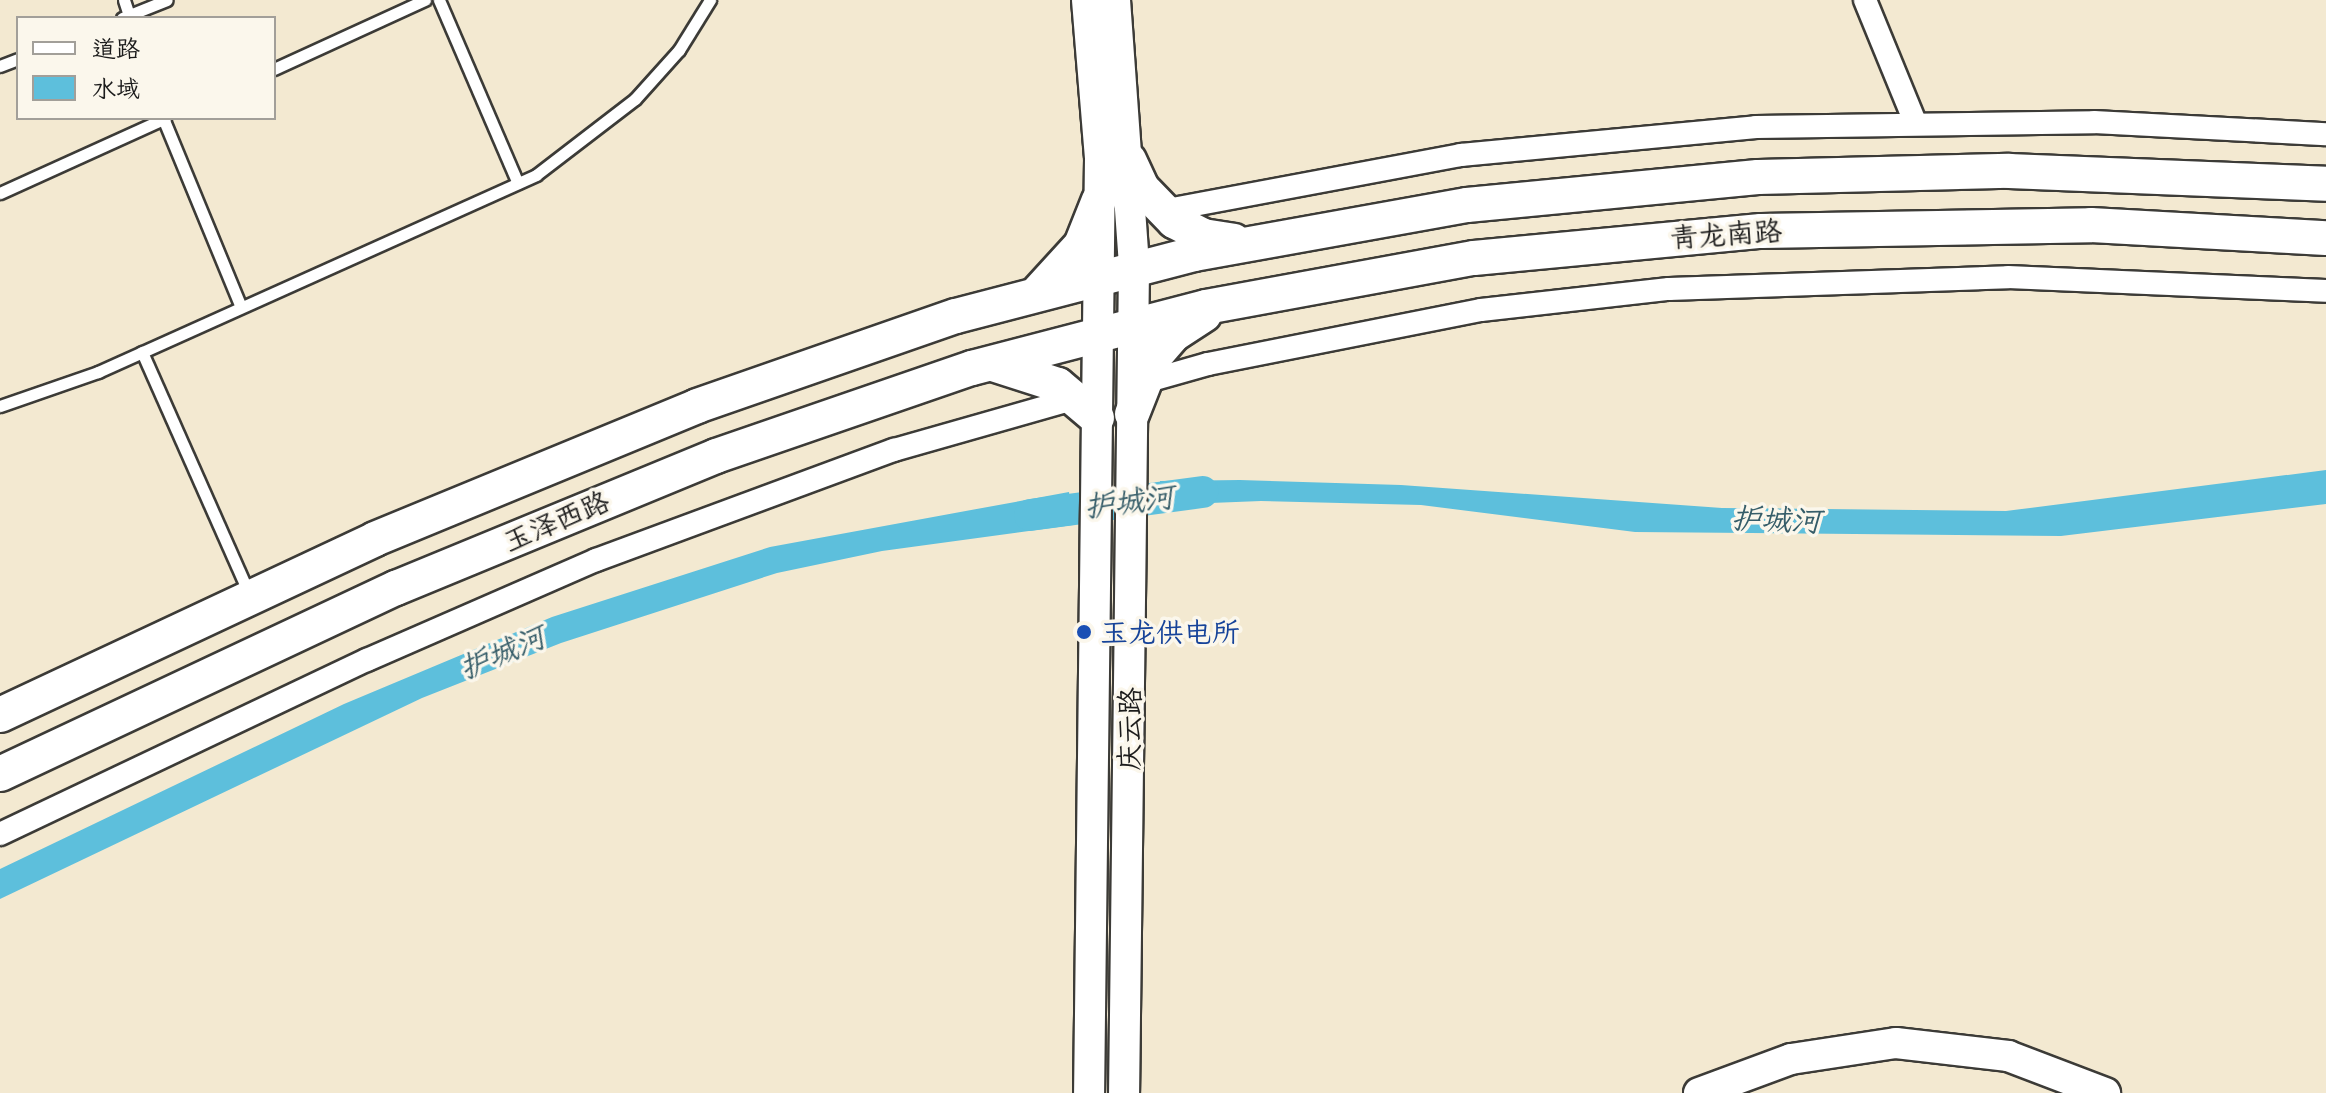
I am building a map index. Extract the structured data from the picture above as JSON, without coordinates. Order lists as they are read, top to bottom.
{
  "streets": {
    "main road": ["青龙南路", "玉泽西路", "庆云路"]
  },
  "crossings": [
    ["青龙南路", "玉泽西路"],
    ["青龙南路", "庆云路"],
    ["玉泽西路", "庆云路"]
  ],
  "water": ["护城河"],
  "places": ["玉龙供电所"],
  "legend": ["道路", "水域"]
}
